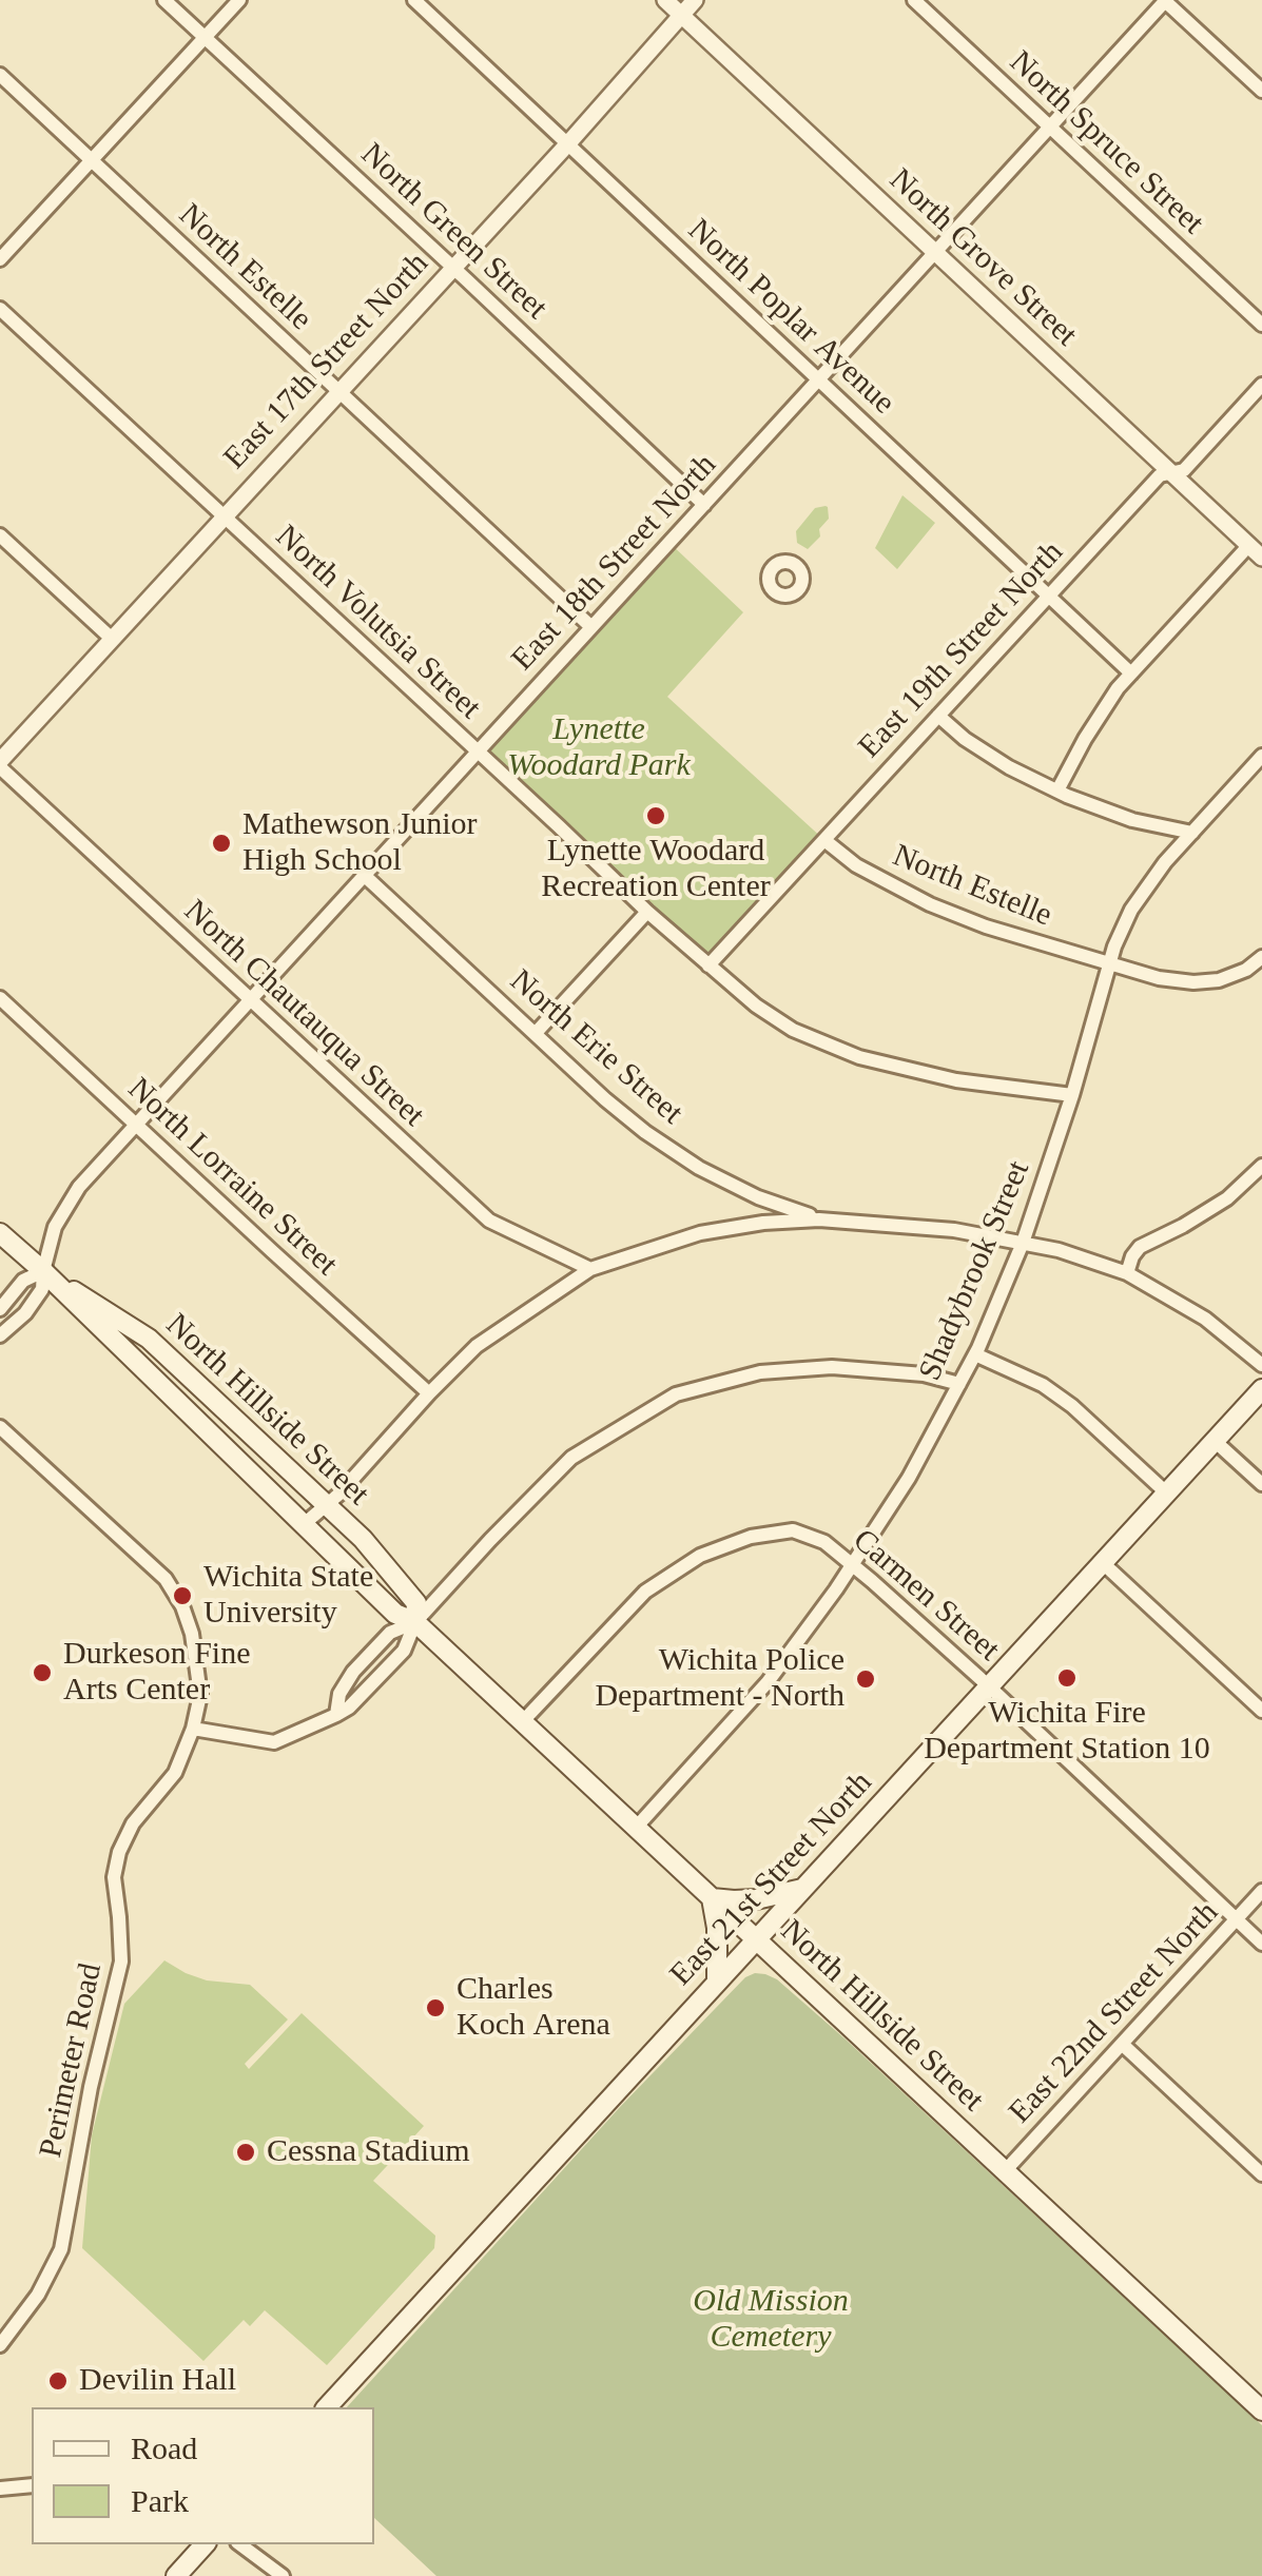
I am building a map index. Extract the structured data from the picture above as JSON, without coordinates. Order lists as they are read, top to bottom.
{
  "streets": {
    "main road": ["North Hillside Street", "East 21st Street North"],
    "street": [
      "North Spruce Street",
      "North Green Street",
      "North Grove Street",
      "North Estelle",
      "North Poplar Avenue",
      "East 17th Street North",
      "East 18th Street North",
      "North Volutsia Street",
      "East 19th Street North",
      "North Chautauqua Street",
      "North Erie Street",
      "North Lorraine Street",
      "Shadybrook Street",
      "Carmen Street",
      "East 22nd Street North",
      "Perimeter Road"
    ]
  },
  "crossings": [
    ["North Spruce Street", "East 18th Street North"],
    ["North Green Street", "East 17th Street North"],
    ["North Green Street", "East 18th Street North"],
    ["North Grove Street", "East 17th Street North"],
    ["North Grove Street", "East 18th Street North"],
    ["North Grove Street", "East 19th Street North"],
    ["North Estelle", "East 17th Street North"],
    ["North Estelle", "East 18th Street North"],
    ["North Estelle", "East 19th Street North"],
    ["North Estelle", "Shadybrook Street"],
    ["North Poplar Avenue", "East 17th Street North"],
    ["North Poplar Avenue", "East 18th Street North"],
    ["North Poplar Avenue", "East 19th Street North"],
    ["East 17th Street North", "North Volutsia Street"],
    ["East 17th Street North", "North Chautauqua Street"],
    ["East 18th Street North", "North Volutsia Street"],
    ["East 18th Street North", "North Chautauqua Street"],
    ["East 18th Street North", "North Erie Street"],
    ["East 18th Street North", "North Lorraine Street"],
    ["East 18th Street North", "North Hillside Street"],
    ["North Volutsia Street", "East 19th Street North"],
    ["North Volutsia Street", "Shadybrook Street"],
    ["Shadybrook Street", "North Hillside Street"],
    ["Shadybrook Street", "Carmen Street"],
    ["North Hillside Street", "Carmen Street"],
    ["North Hillside Street", "East 21st Street North"],
    ["North Hillside Street", "East 22nd Street North"],
    ["Carmen Street", "East 21st Street North"]
  ],
  "parks": ["Lynette Woodard Park", "Old Mission Cemetery"],
  "places": [
    "Lynette Woodard Recreation Center",
    "Mathewson Junior High School",
    "Wichita State University",
    "Durkeson Fine Arts Center",
    "Wichita Fire Department Station 10",
    "Wichita Police Department - North",
    "Charles Koch Arena",
    "Cessna Stadium",
    "Devilin Hall"
  ],
  "legend": ["Road", "Park"]
}
